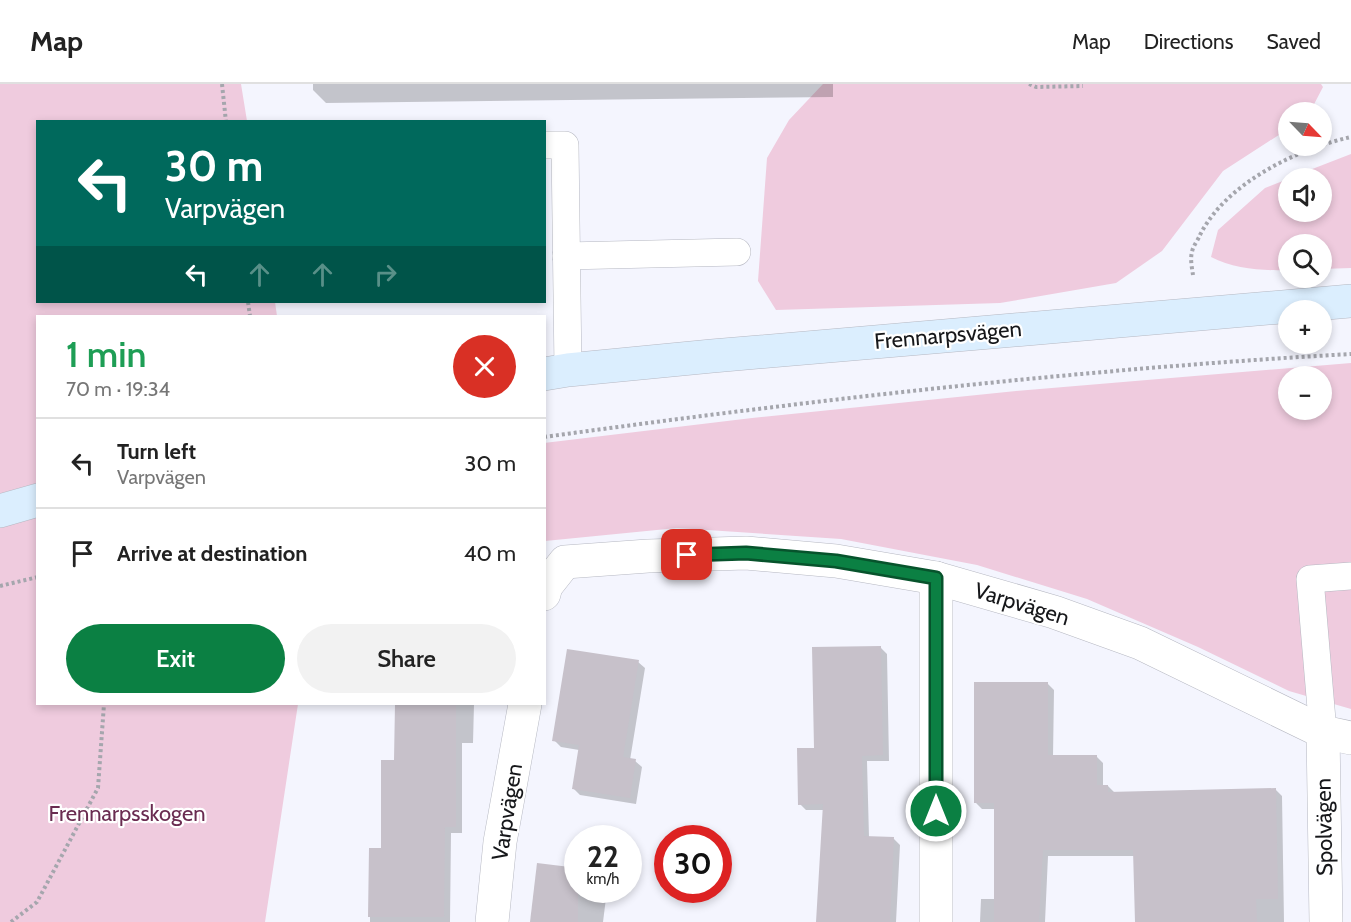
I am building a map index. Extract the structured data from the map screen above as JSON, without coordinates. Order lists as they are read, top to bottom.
{
  "streets": {
    "street": ["Frennarpsvägen", "Varpvägen", "Spolvägen"]
  },
  "crossings": [
    ["Varpvägen", "Spolvägen"]
  ],
  "parks": ["Frennarpsskogen"],
  "north": "bottom right",
  "page": {
    "header": "Map",
    "nav": ["Map", "Directions", "Saved"],
    "map_buttons": ["+", "−"],
    "turn": ["30 m", "Varpvägen"],
    "heading": ["1 min", "70 m · 19:34"],
    "list": [
      {
        "name": "Turn left",
        "note": "Varpvägen",
        "value": "30 m"
      },
      {
        "name": "Arrive at destination",
        "value": "40 m"
      }
    ],
    "buttons": ["Exit", "Share"],
    "speed": "22 km/h",
    "limit": "30"
  }
}
